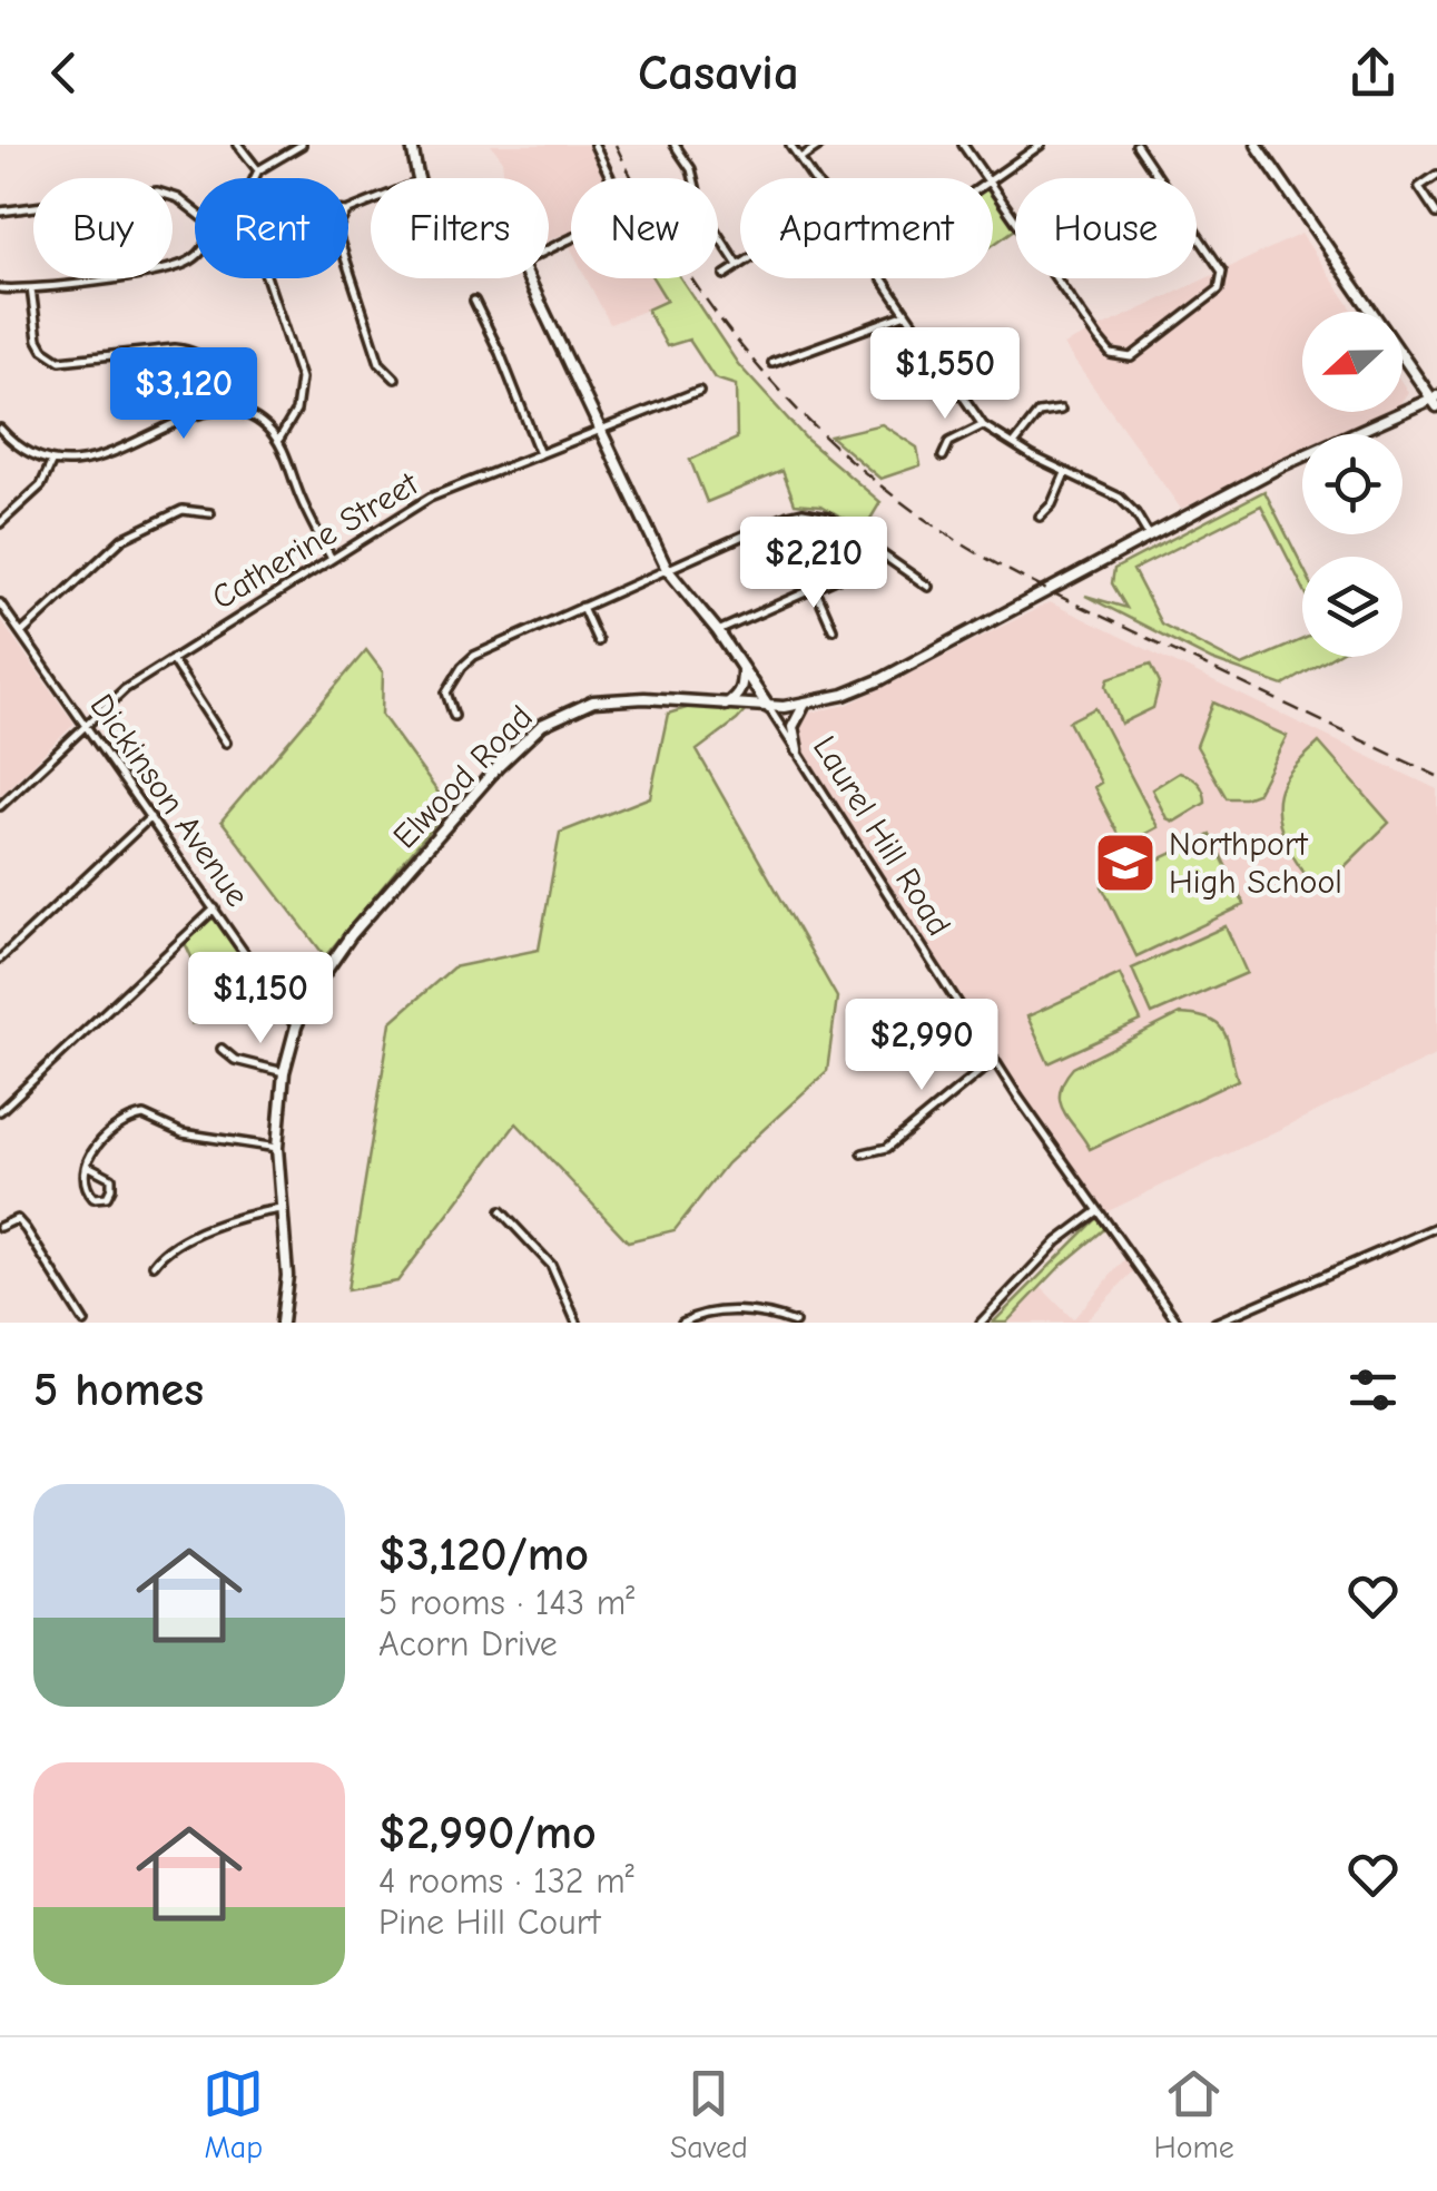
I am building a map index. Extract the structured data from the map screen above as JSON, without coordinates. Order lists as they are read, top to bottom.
{
  "streets": {
    "main road": ["Elwood Road"],
    "street": ["Catherine Street", "Dickinson Avenue", "Laurel Hill Road"]
  },
  "crossings": [
    ["Catherine Street", "Dickinson Avenue"],
    ["Elwood Road", "Dickinson Avenue"],
    ["Elwood Road", "Laurel Hill Road"]
  ],
  "places": {
    "school or university": ["Northport High School"]
  },
  "north": "left",
  "page": {
    "header": "Casavia",
    "chip": [
      "Buy",
      "Rent",
      "Filters",
      "New",
      "Apartment",
      "House"
    ],
    "price": [
      "$1,550",
      "$3,120",
      "$2,210",
      "$1,150",
      "$2,990"
    ],
    "heading": "5 homes",
    "list": [
      {
        "name": "$3,120/mo",
        "note": "5 rooms · 143 m² · Acorn Drive"
      },
      {
        "name": "$2,990/mo",
        "note": "4 rooms · 132 m² · Pine Hill Court"
      }
    ],
    "tabs": ["Map", "Saved", "Home"]
  }
}
